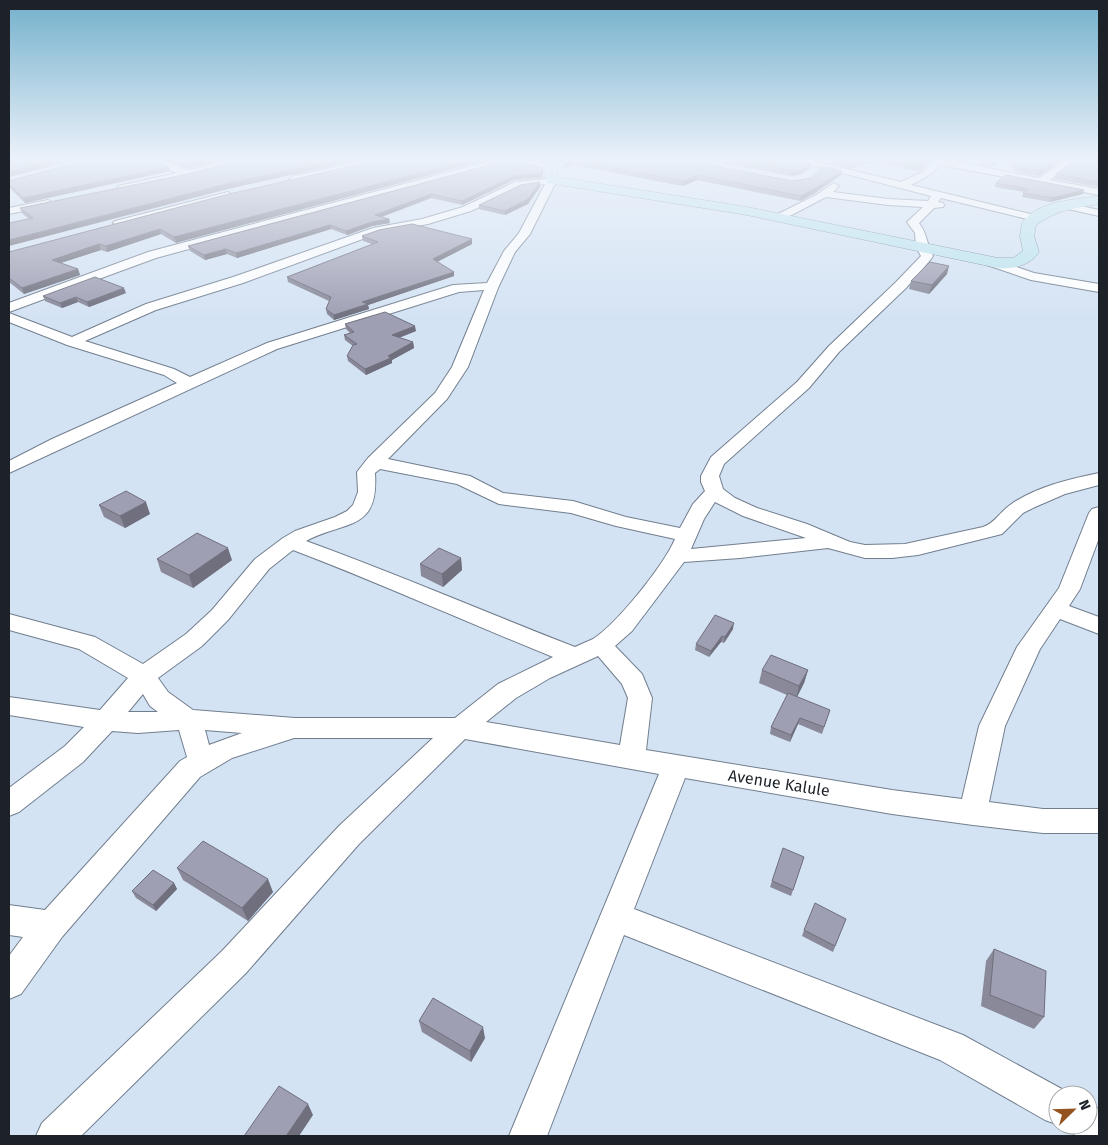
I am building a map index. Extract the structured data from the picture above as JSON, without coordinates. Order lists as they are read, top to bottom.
{
  "streets": {
    "street": ["Avenue Kalule"]
  },
  "north": "top right"
}
